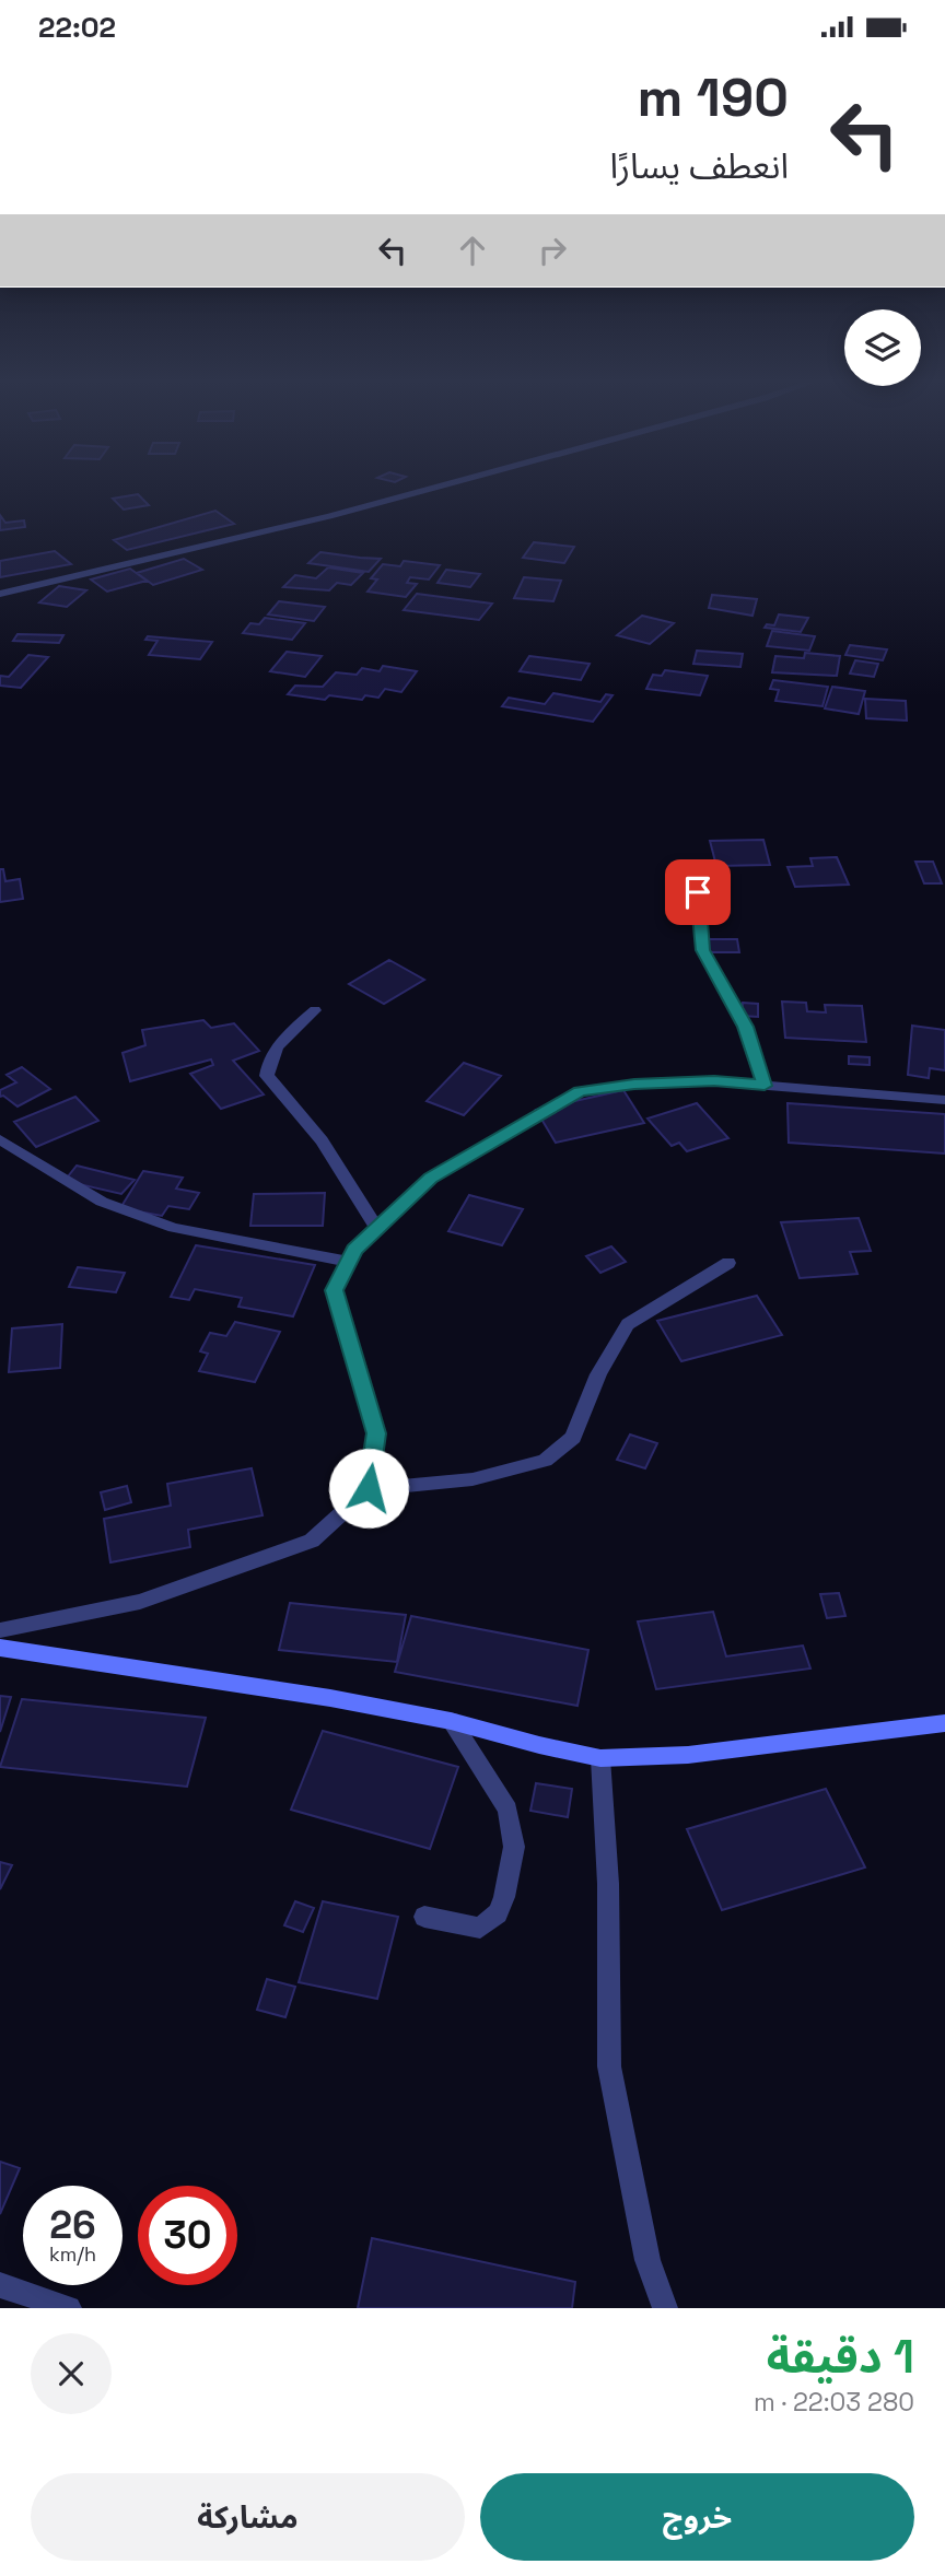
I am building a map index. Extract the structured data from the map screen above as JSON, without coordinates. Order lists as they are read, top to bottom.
{
  "page": {
    "status": "22:02",
    "turn": ["190 m", "انعطف يسارًا"],
    "speed": "26 km/h",
    "limit": "30",
    "heading": ["1 دقيقة", "280 m · 22:03"],
    "buttons": ["خروج", "مشاركة"]
  }
}
